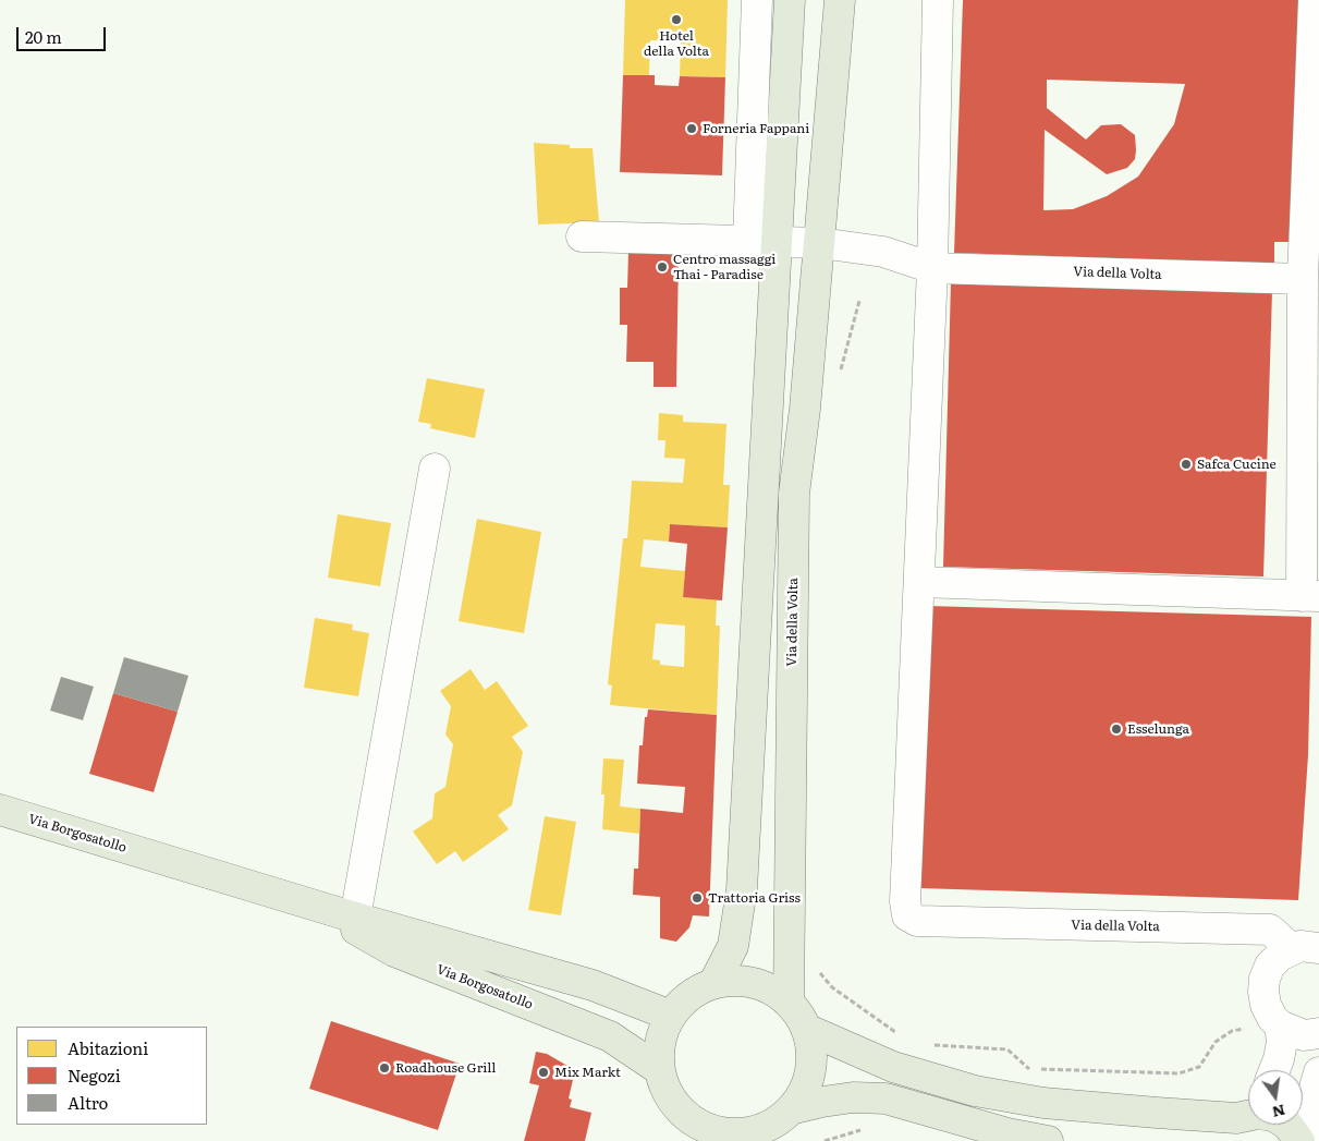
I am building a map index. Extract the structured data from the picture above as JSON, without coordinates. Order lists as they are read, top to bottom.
{
  "streets": {
    "main road": ["Via della Volta", "Via Borgosatollo"]
  },
  "crossings": [
    ["Via della Volta", "Via Borgosatollo"]
  ],
  "places": [
    "Hotel della Volta",
    "Forneria Fappani",
    "Centro massaggi Thai - Paradise",
    "Safca Cucine",
    "Esselunga",
    "Trattoria Griss",
    "Roadhouse Grill",
    "Mix Markt"
  ],
  "legend": ["Abitazioni", "Negozi", "Altro"],
  "scale_bar": "20 m",
  "north": "bottom"
}
